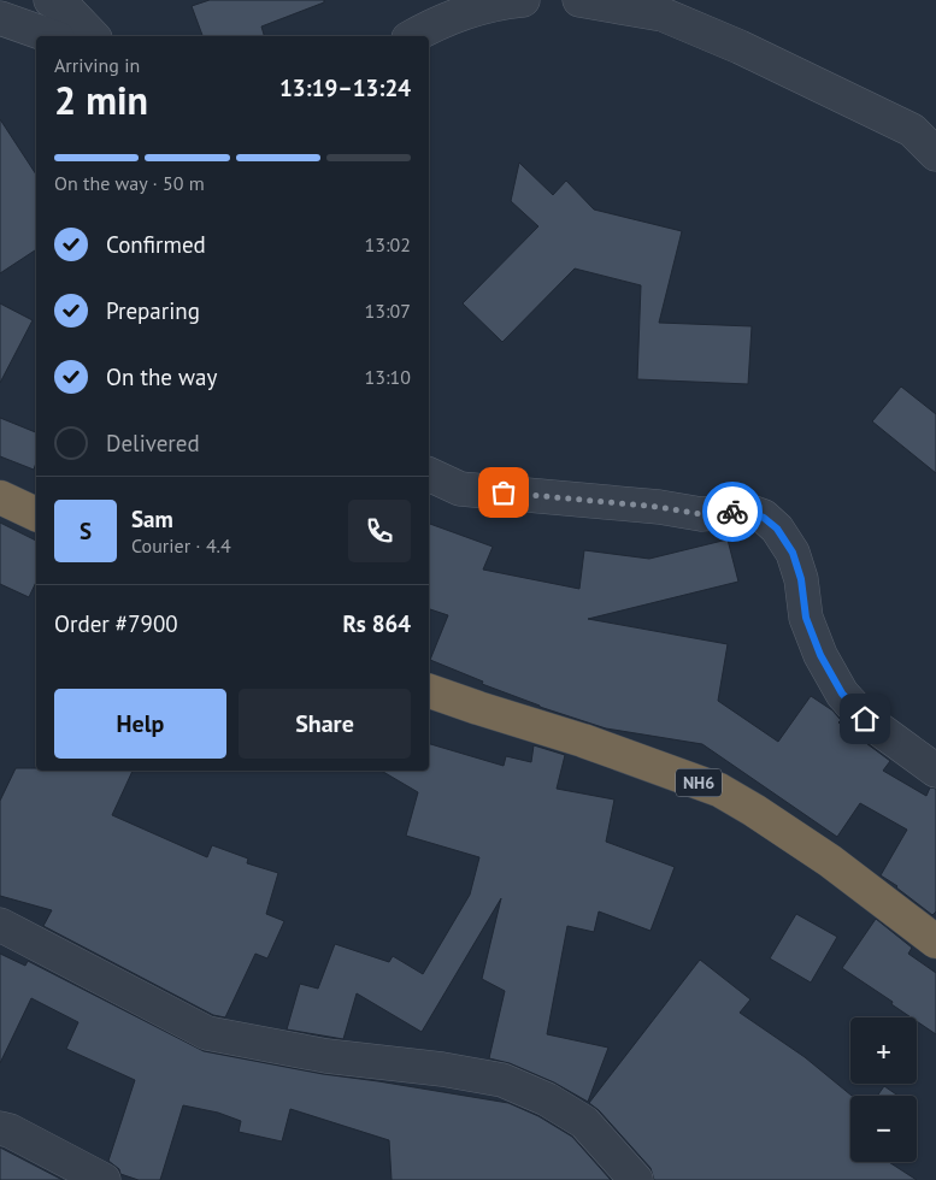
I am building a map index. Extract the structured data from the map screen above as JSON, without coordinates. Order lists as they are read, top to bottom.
{
  "streets": {
    "highway": ["NH6"]
  },
  "page": {
    "heading": ["2 min", "Arriving in", "13:19–13:24"],
    "panel": [
      "Sam",
      "Courier · 4.4",
      "Order #7900",
      "Rs 864"
    ],
    "bar": "On the way · 50 m",
    "list": [
      ["Confirmed", "13:02"],
      ["Preparing", "13:07"],
      ["On the way", "13:10"],
      "Delivered"
    ],
    "round": "S",
    "buttons": ["Help", "Share"],
    "map_buttons": ["+", "−"]
  }
}
